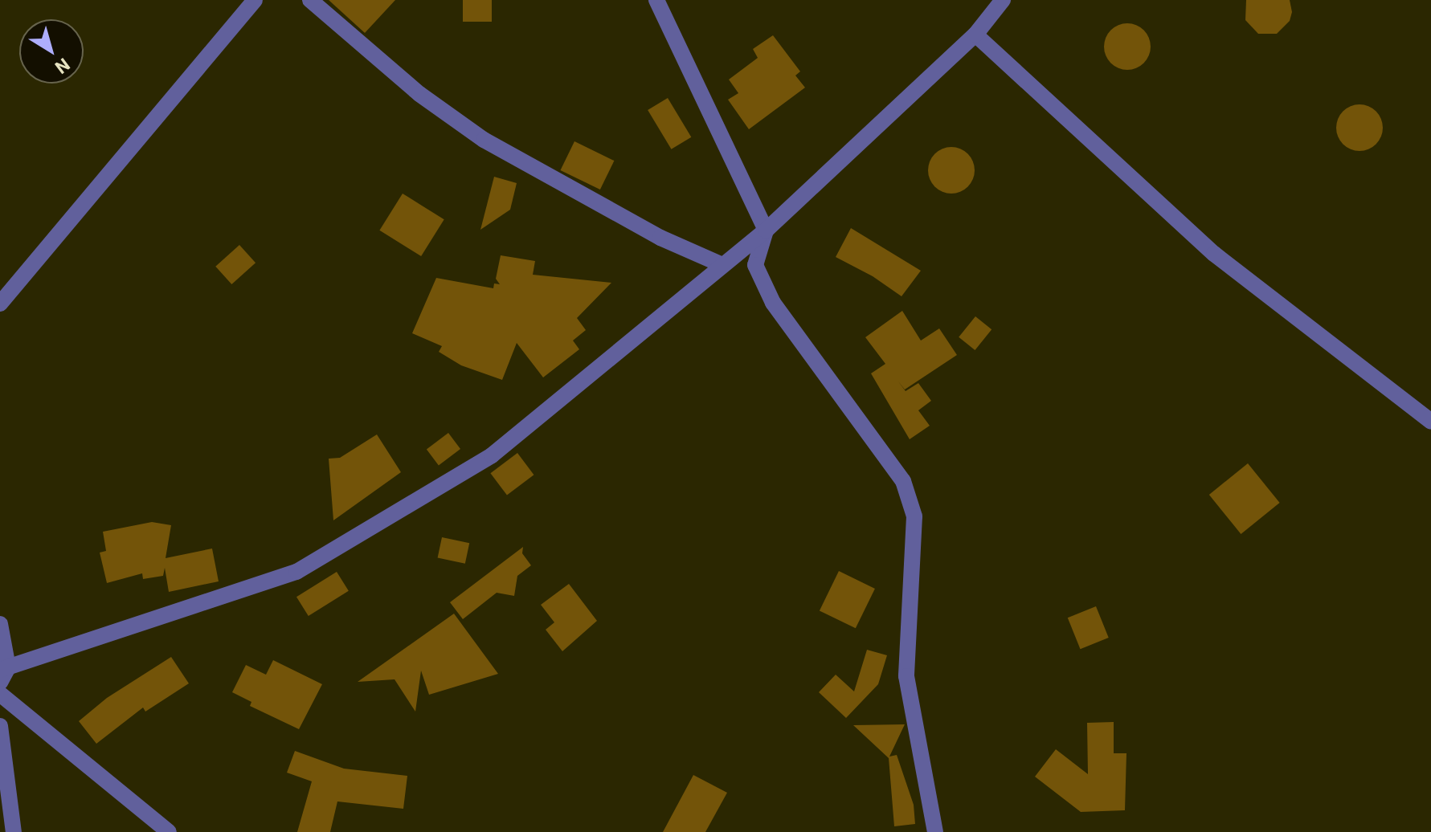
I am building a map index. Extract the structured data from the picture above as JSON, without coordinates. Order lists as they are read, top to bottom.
{
  "north": "bottom right"
}
